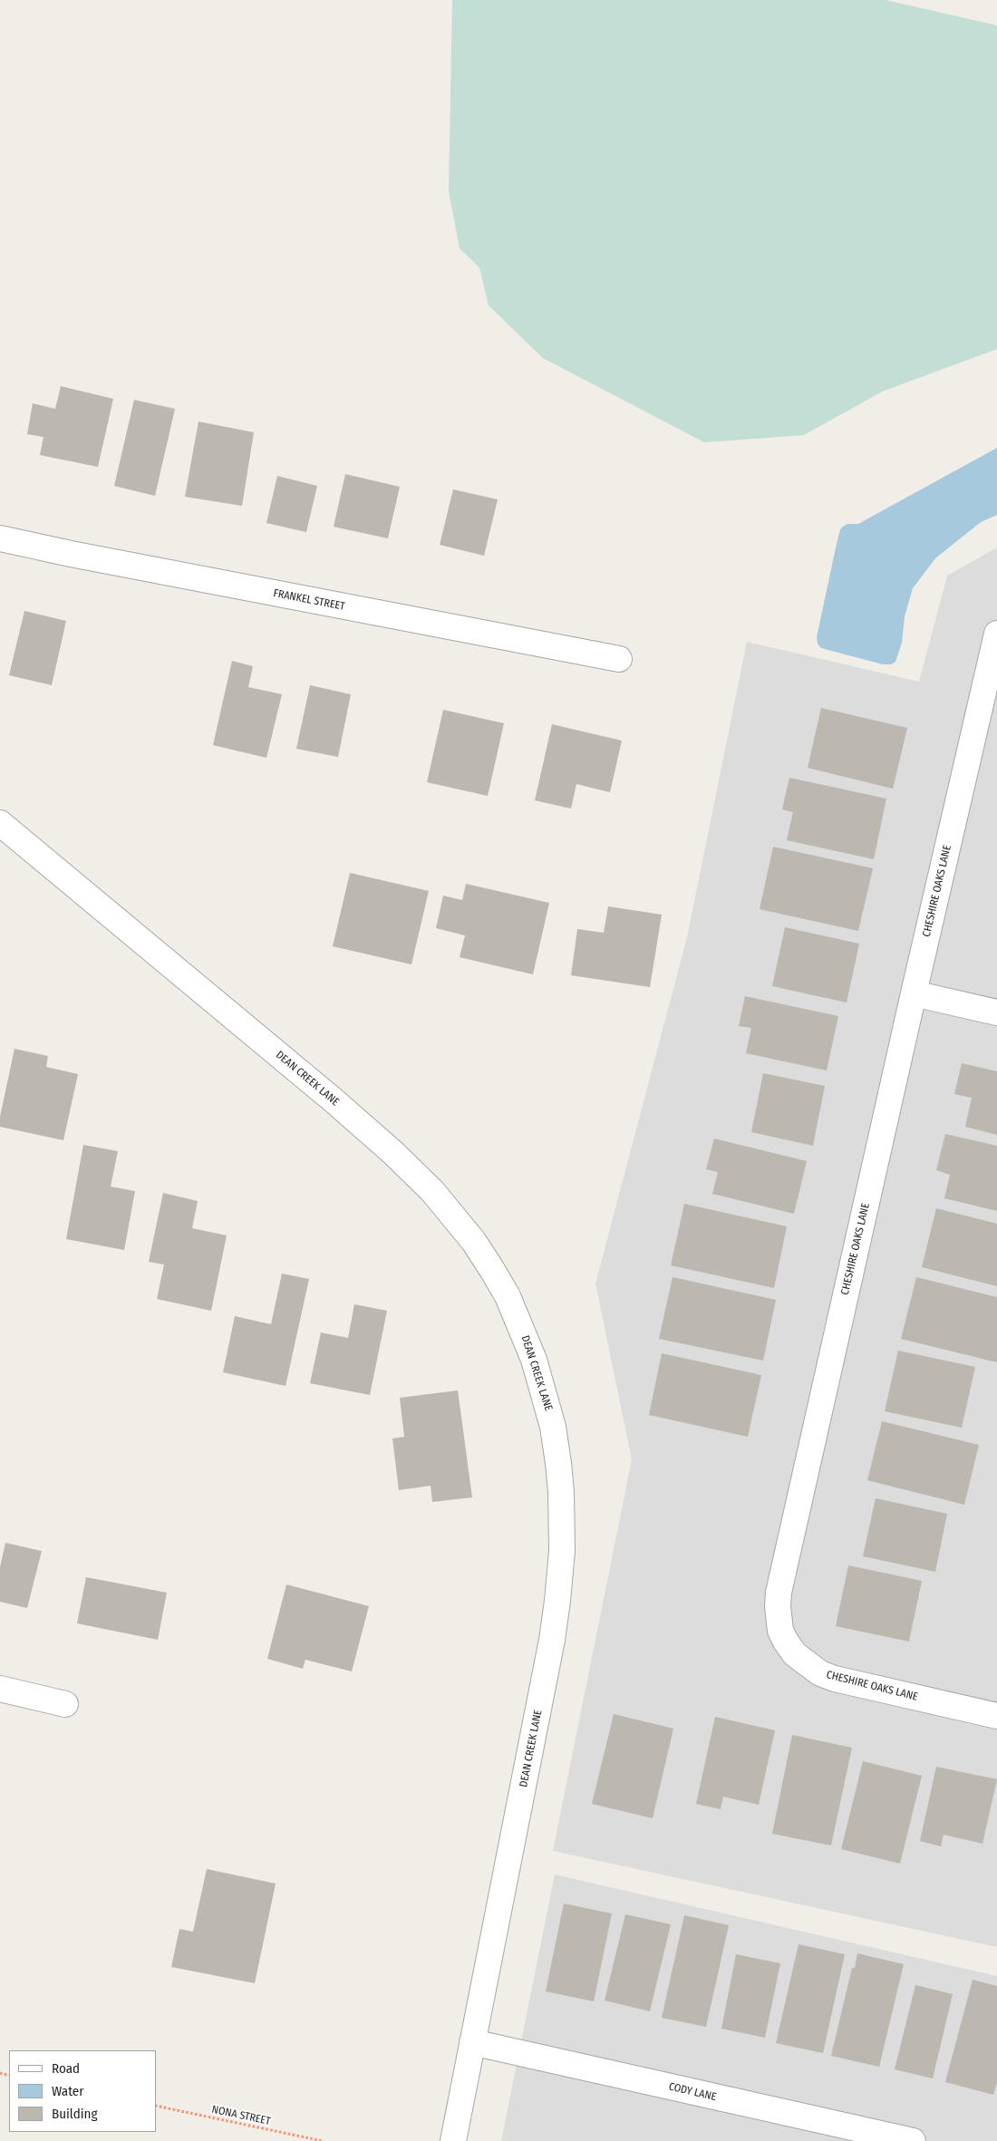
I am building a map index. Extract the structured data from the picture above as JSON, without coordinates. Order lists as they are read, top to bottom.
{
  "streets": {
    "street": [
      "FRANKEL STREET",
      "CHESHIRE OAKS LANE",
      "DEAN CREEK LANE",
      "CODY LANE"
    ],
    "path": ["NONA STREET"]
  },
  "crossings": [
    ["DEAN CREEK LANE", "CODY LANE"]
  ],
  "legend": ["Road", "Water", "Building"]
}
